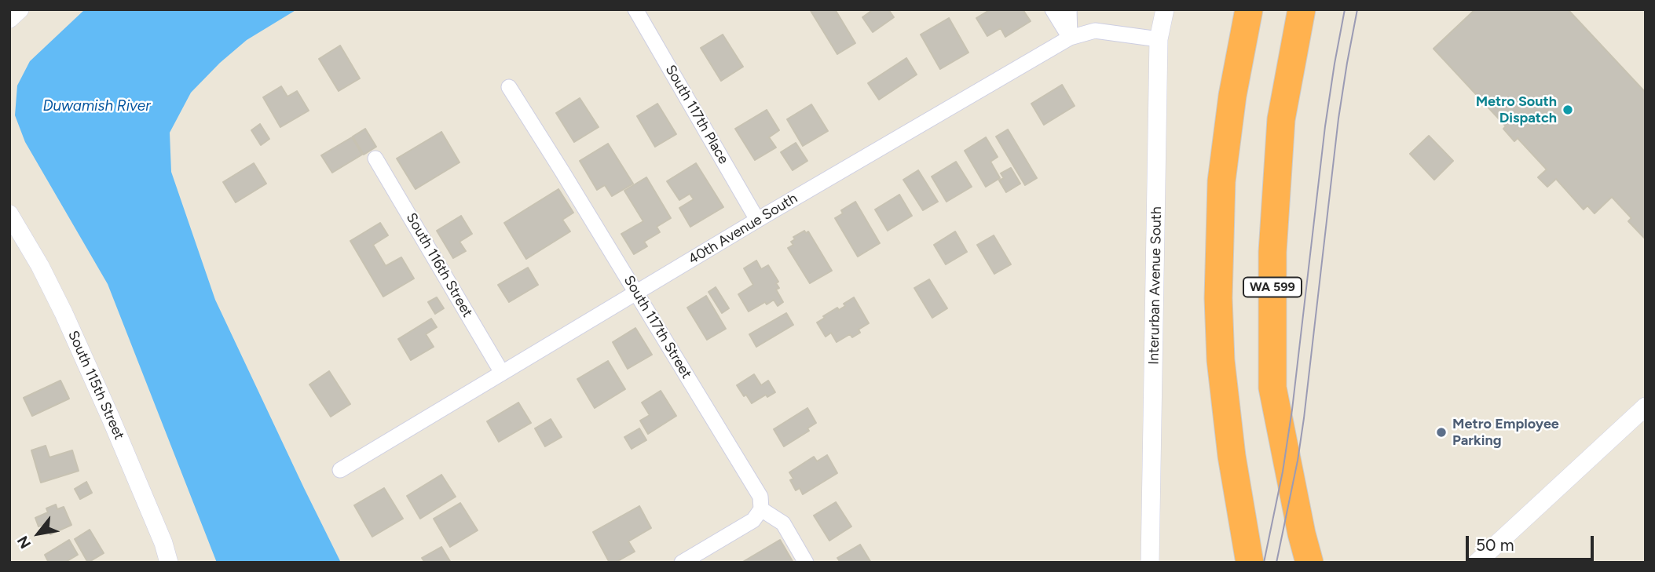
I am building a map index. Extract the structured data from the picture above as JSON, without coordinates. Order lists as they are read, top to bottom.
{
  "streets": {
    "highway": ["WA 599"],
    "street": [
      "South 117th Place",
      "40th Avenue South",
      "South 116th Street",
      "Interurban Avenue South",
      "South 117th Street",
      "South 115th Street"
    ]
  },
  "crossings": [
    ["South 117th Place", "40th Avenue South"],
    ["40th Avenue South", "South 116th Street"],
    ["40th Avenue South", "Interurban Avenue South"],
    ["40th Avenue South", "South 117th Street"]
  ],
  "water": ["Duwamish River"],
  "places": ["Metro South Dispatch", "Metro Employee Parking"],
  "scale_bar": "50 m",
  "north": "bottom left"
}
